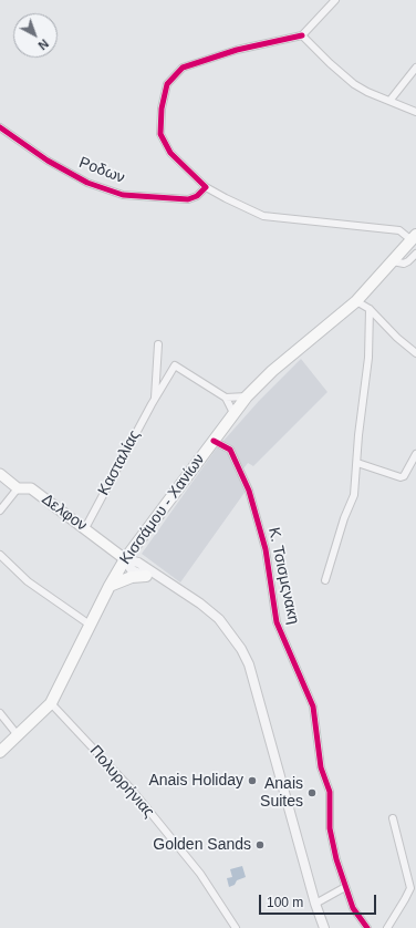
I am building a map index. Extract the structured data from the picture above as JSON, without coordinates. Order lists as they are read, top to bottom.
{
  "streets": {
    "main road": ["Κισσάμου - Χανίων", "Δελφον"],
    "street": [
      "Ροδων",
      "Κασταλίας",
      "Κ. Τσισμςνακη",
      "Πολυρρήνιας"
    ]
  },
  "crossings": [
    ["Κασταλίας", "Δελφον"],
    ["Κισσάμου - Χανίων", "Δελφον"],
    ["Κισσάμου - Χανίων", "Κ. Τσισμςνακη"],
    ["Κισσάμου - Χανίων", "Πολυρρήνιας"]
  ],
  "places": ["Anais Holiday", "Anais Suites", "Golden Sands"],
  "scale_bar": "100 m",
  "north": "bottom right"
}
